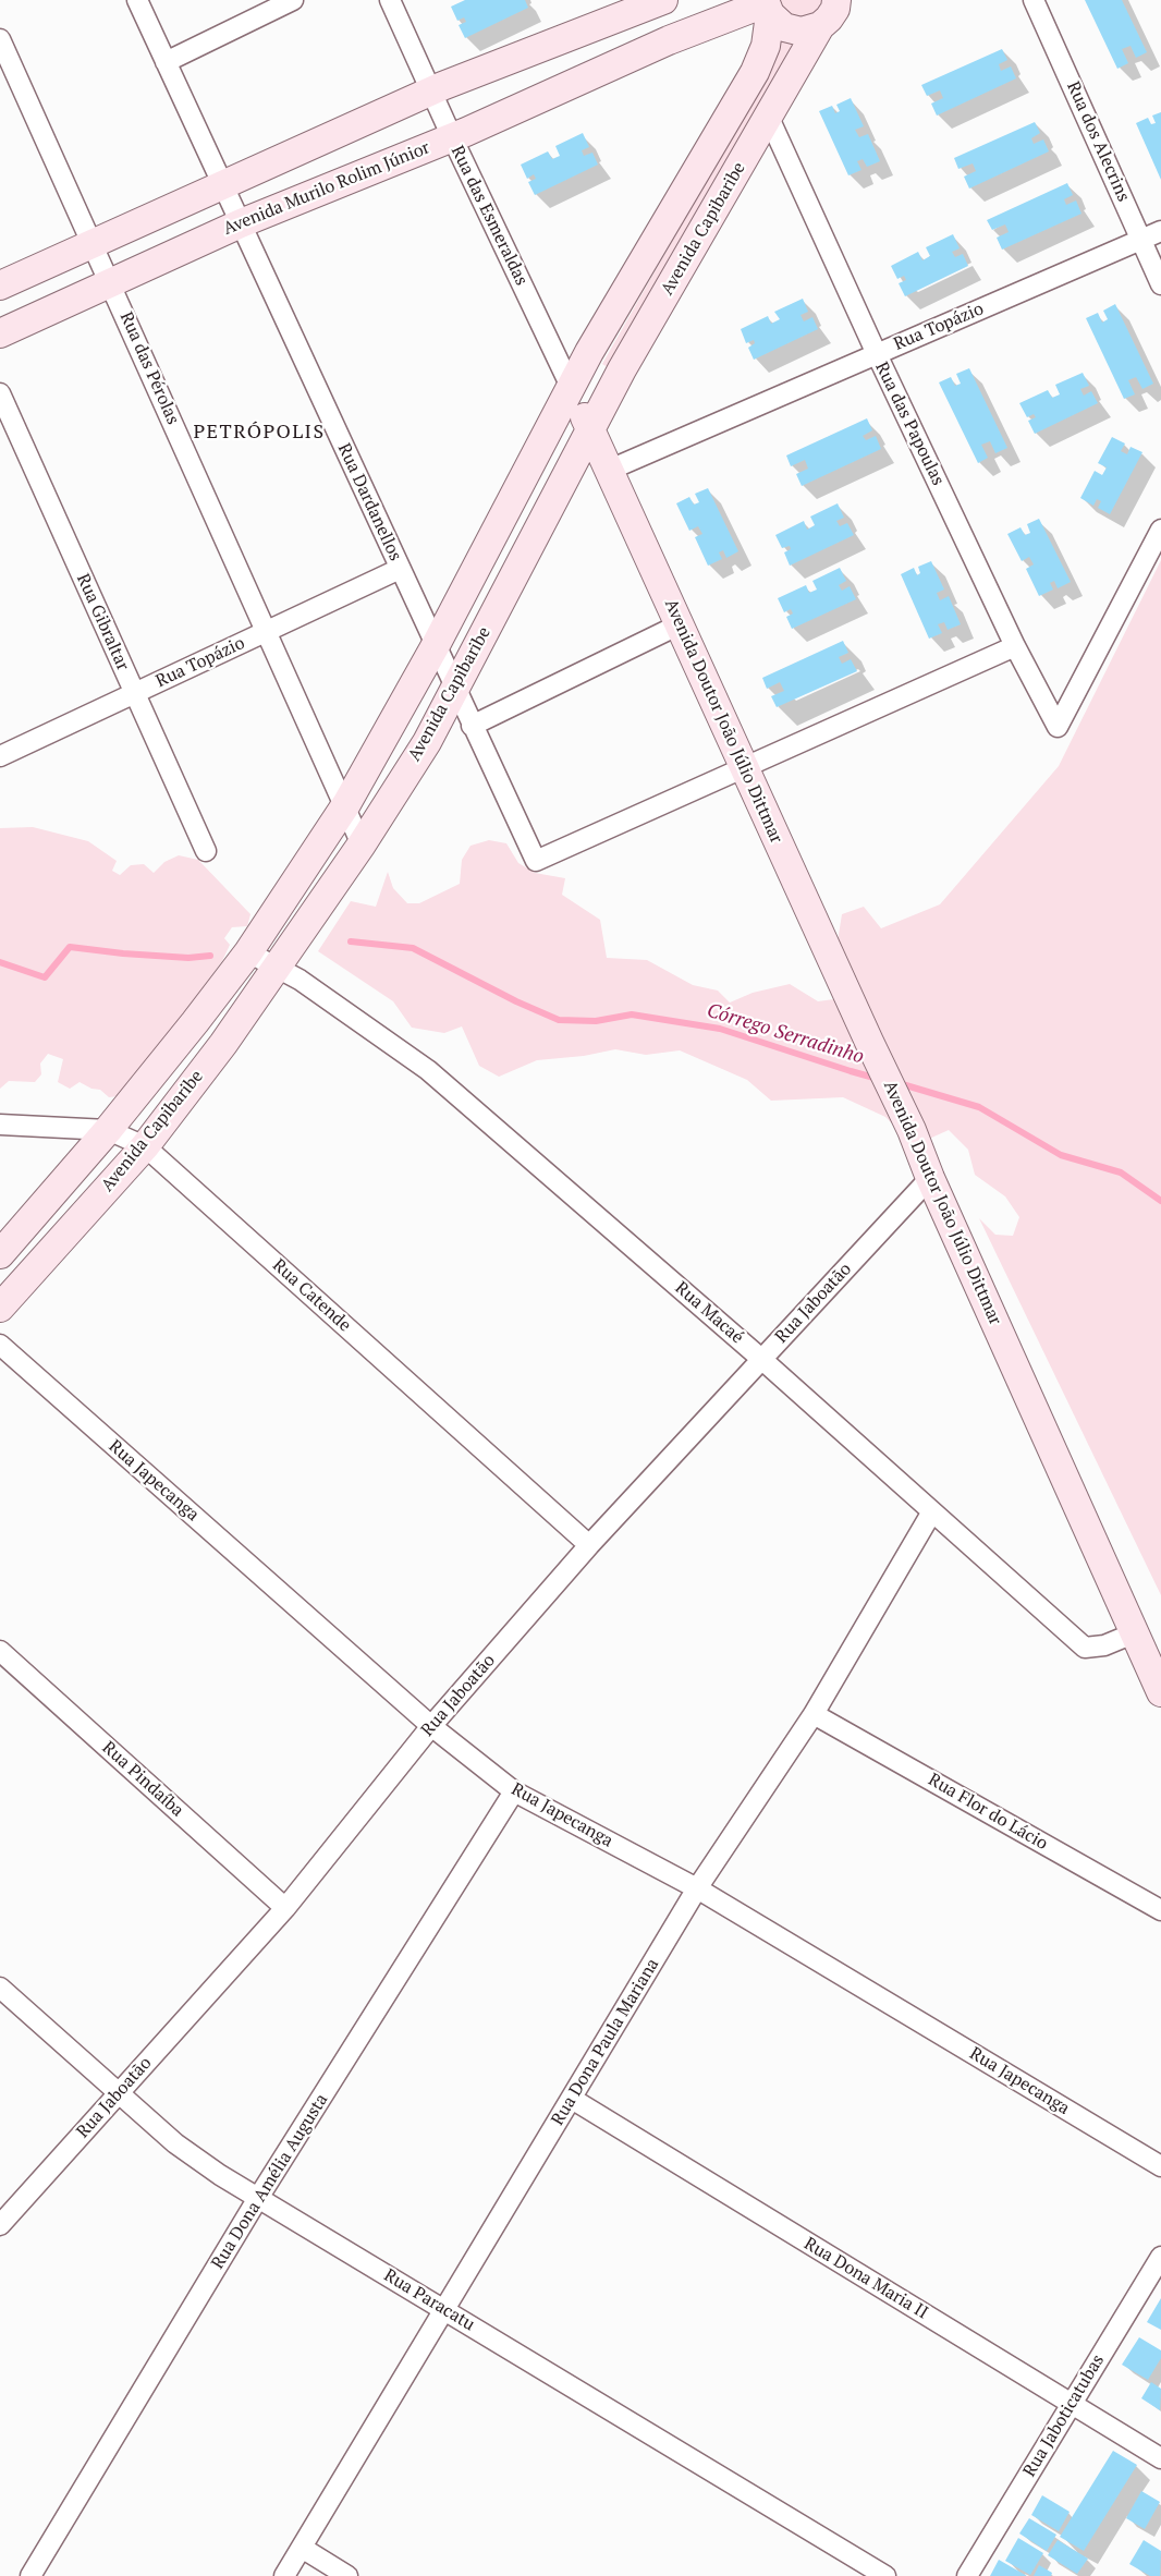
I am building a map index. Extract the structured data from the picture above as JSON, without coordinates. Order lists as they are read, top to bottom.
{
  "streets": {
    "main road": [
      "Avenida Murilo Rolim Júnior",
      "Rua das Esmeraldas",
      "Avenida Capibaribe",
      "Avenida Doutor João Júlio Dittmar"
    ],
    "street": [
      "Rua dos Alecrins",
      "Rua Topázio",
      "Rua das Pérolas",
      "Rua das Papoulas",
      "Rua Dardanellos",
      "Rua Gibraltar",
      "Rua Catende",
      "Rua Jaboatão",
      "Rua Macaé",
      "Rua Japecanga",
      "Rua Pindaíba",
      "Rua Flor do Lácio",
      "Rua Dona Paula Mariana",
      "Rua Dona Amélia Augusta",
      "Rua Dona Maria II",
      "Rua Paracatu",
      "Rua Jaboticatubas"
    ]
  },
  "crossings": [
    ["Rua dos Alecrins", "Rua Topázio"],
    ["Avenida Murilo Rolim Júnior", "Rua das Esmeraldas"],
    ["Avenida Murilo Rolim Júnior", "Avenida Capibaribe"],
    ["Avenida Murilo Rolim Júnior", "Rua das Pérolas"],
    ["Avenida Murilo Rolim Júnior", "Rua Dardanellos"],
    ["Rua das Esmeraldas", "Avenida Capibaribe"],
    ["Rua das Esmeraldas", "Avenida Doutor João Júlio Dittmar"],
    ["Avenida Capibaribe", "Rua das Pérolas"],
    ["Avenida Capibaribe", "Rua das Papoulas"],
    ["Avenida Capibaribe", "Rua Dardanellos"],
    ["Avenida Capibaribe", "Avenida Doutor João Júlio Dittmar"],
    ["Avenida Capibaribe", "Rua Catende"],
    ["Avenida Capibaribe", "Rua Macaé"],
    ["Rua Topázio", "Rua das Pérolas"],
    ["Rua Topázio", "Rua das Papoulas"],
    ["Rua Topázio", "Rua Dardanellos"],
    ["Rua Topázio", "Rua Gibraltar"],
    ["Rua Topázio", "Avenida Doutor João Júlio Dittmar"],
    ["Rua Dardanellos", "Avenida Doutor João Júlio Dittmar"],
    ["Avenida Doutor João Júlio Dittmar", "Rua Jaboatão"],
    ["Avenida Doutor João Júlio Dittmar", "Rua Macaé"],
    ["Rua Catende", "Rua Jaboatão"],
    ["Rua Jaboatão", "Rua Macaé"],
    ["Rua Jaboatão", "Rua Japecanga"],
    ["Rua Jaboatão", "Rua Pindaíba"],
    ["Rua Jaboatão", "Rua Paracatu"],
    ["Rua Macaé", "Rua Dona Paula Mariana"],
    ["Rua Japecanga", "Rua Dona Paula Mariana"],
    ["Rua Japecanga", "Rua Dona Amélia Augusta"],
    ["Rua Flor do Lácio", "Rua Dona Paula Mariana"],
    ["Rua Dona Paula Mariana", "Rua Dona Maria II"],
    ["Rua Dona Paula Mariana", "Rua Paracatu"],
    ["Rua Dona Amélia Augusta", "Rua Paracatu"],
    ["Rua Dona Maria II", "Rua Jaboticatubas"]
  ],
  "districts": ["PETRÓPOLIS"],
  "water": ["Córrego Serradinho"]
}
